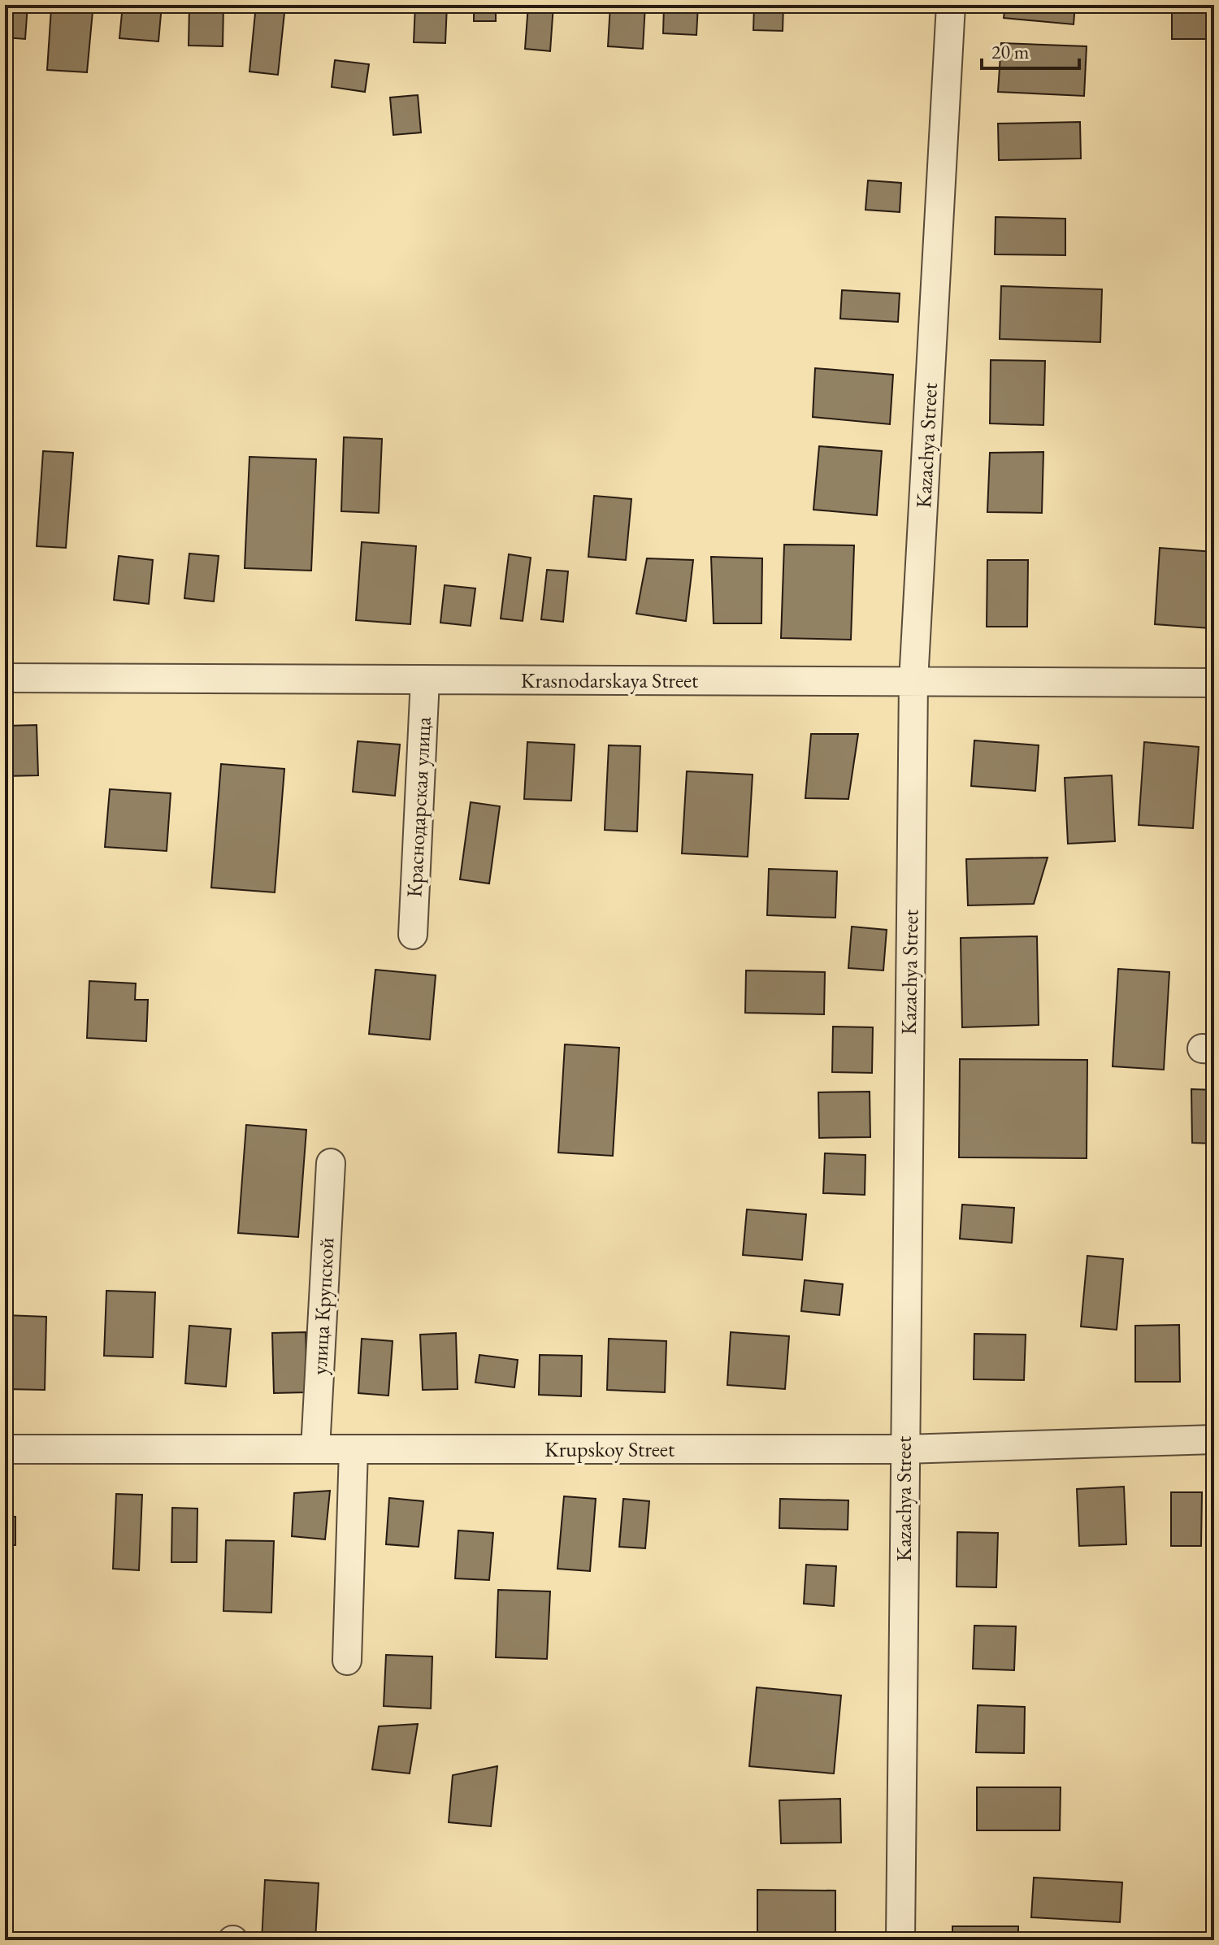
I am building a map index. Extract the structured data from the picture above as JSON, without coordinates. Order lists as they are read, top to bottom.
{
  "streets": {
    "street": [
      "Kazachya Street",
      "Krasnodarskaya Street",
      "Краснодарская улица",
      "улица Крупской",
      "Krupskoy Street"
    ]
  },
  "crossings": [
    ["Kazachya Street", "Krasnodarskaya Street"],
    ["Kazachya Street", "Krupskoy Street"],
    ["Krasnodarskaya Street", "Краснодарская улица"],
    ["улица Крупской", "Krupskoy Street"]
  ],
  "scale_bar": "20 m"
}
